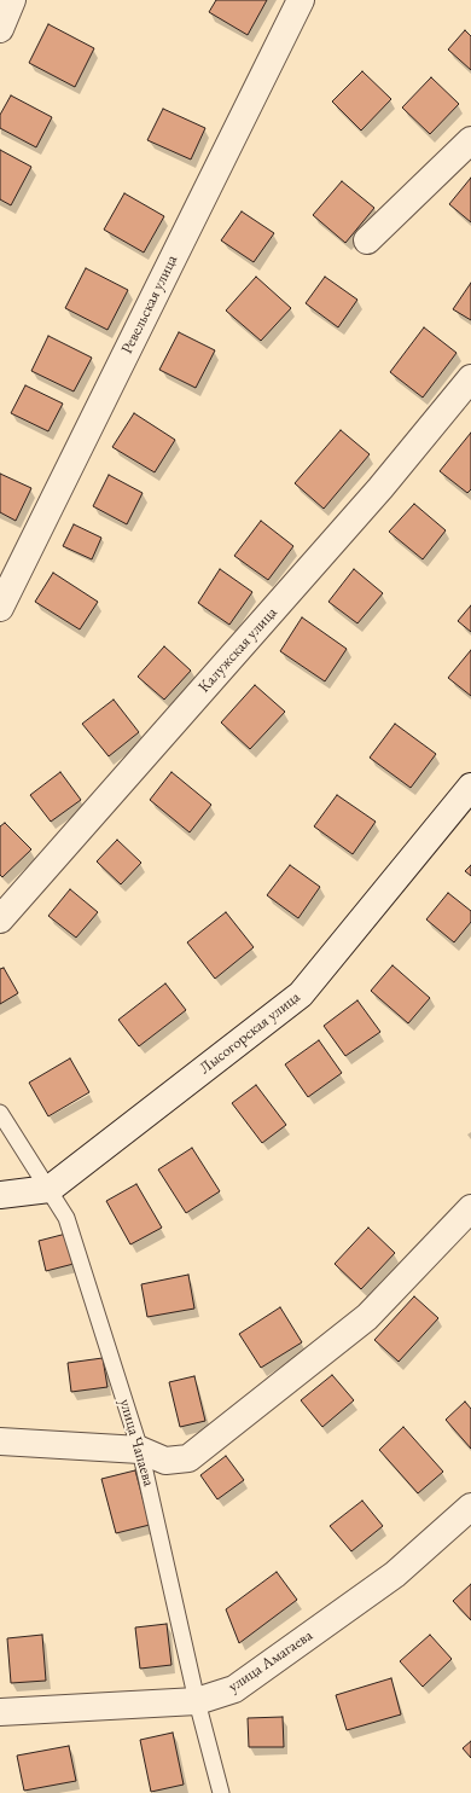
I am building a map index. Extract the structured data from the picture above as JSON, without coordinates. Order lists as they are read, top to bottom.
{
  "streets": {
    "street": [
      "Ревельская улица",
      "Калужская улица",
      "Лысогорская улица",
      "улица Амагаева"
    ],
    "lane": ["улица Чапаева"]
  },
  "crossings": [
    ["Лысогорская улица", "улица Чапаева"],
    ["улица Чапаева", "улица Амагаева"]
  ]
}
